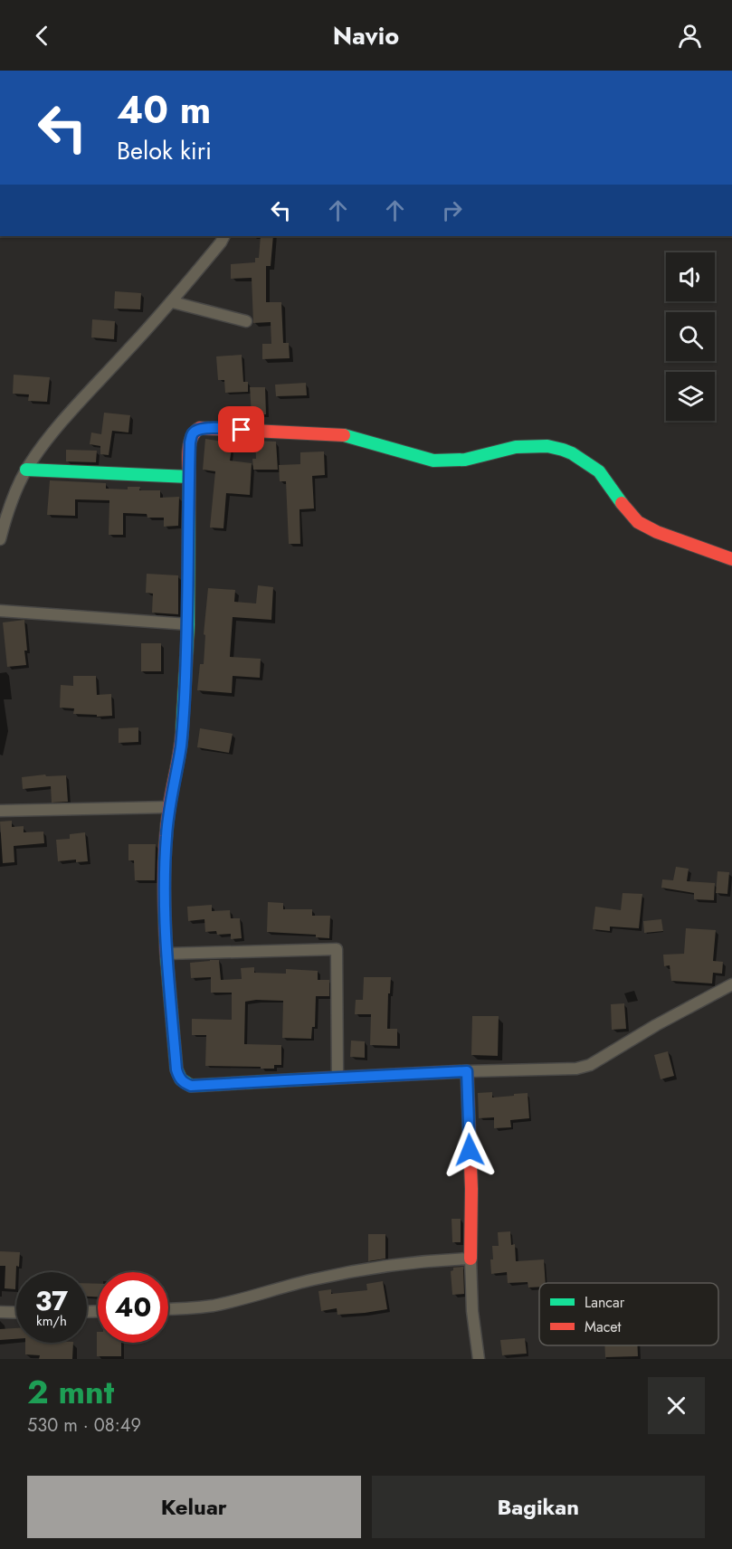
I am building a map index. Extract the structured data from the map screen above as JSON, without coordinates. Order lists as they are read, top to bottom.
{
  "legend": ["Lancar", "Macet"],
  "page": {
    "header": "Navio",
    "turn": ["40 m", "Belok kiri"],
    "speed": "37 km/h",
    "limit": "40",
    "heading": ["2 mnt", "530 m · 08:49"],
    "buttons": ["Keluar", "Bagikan"]
  }
}
